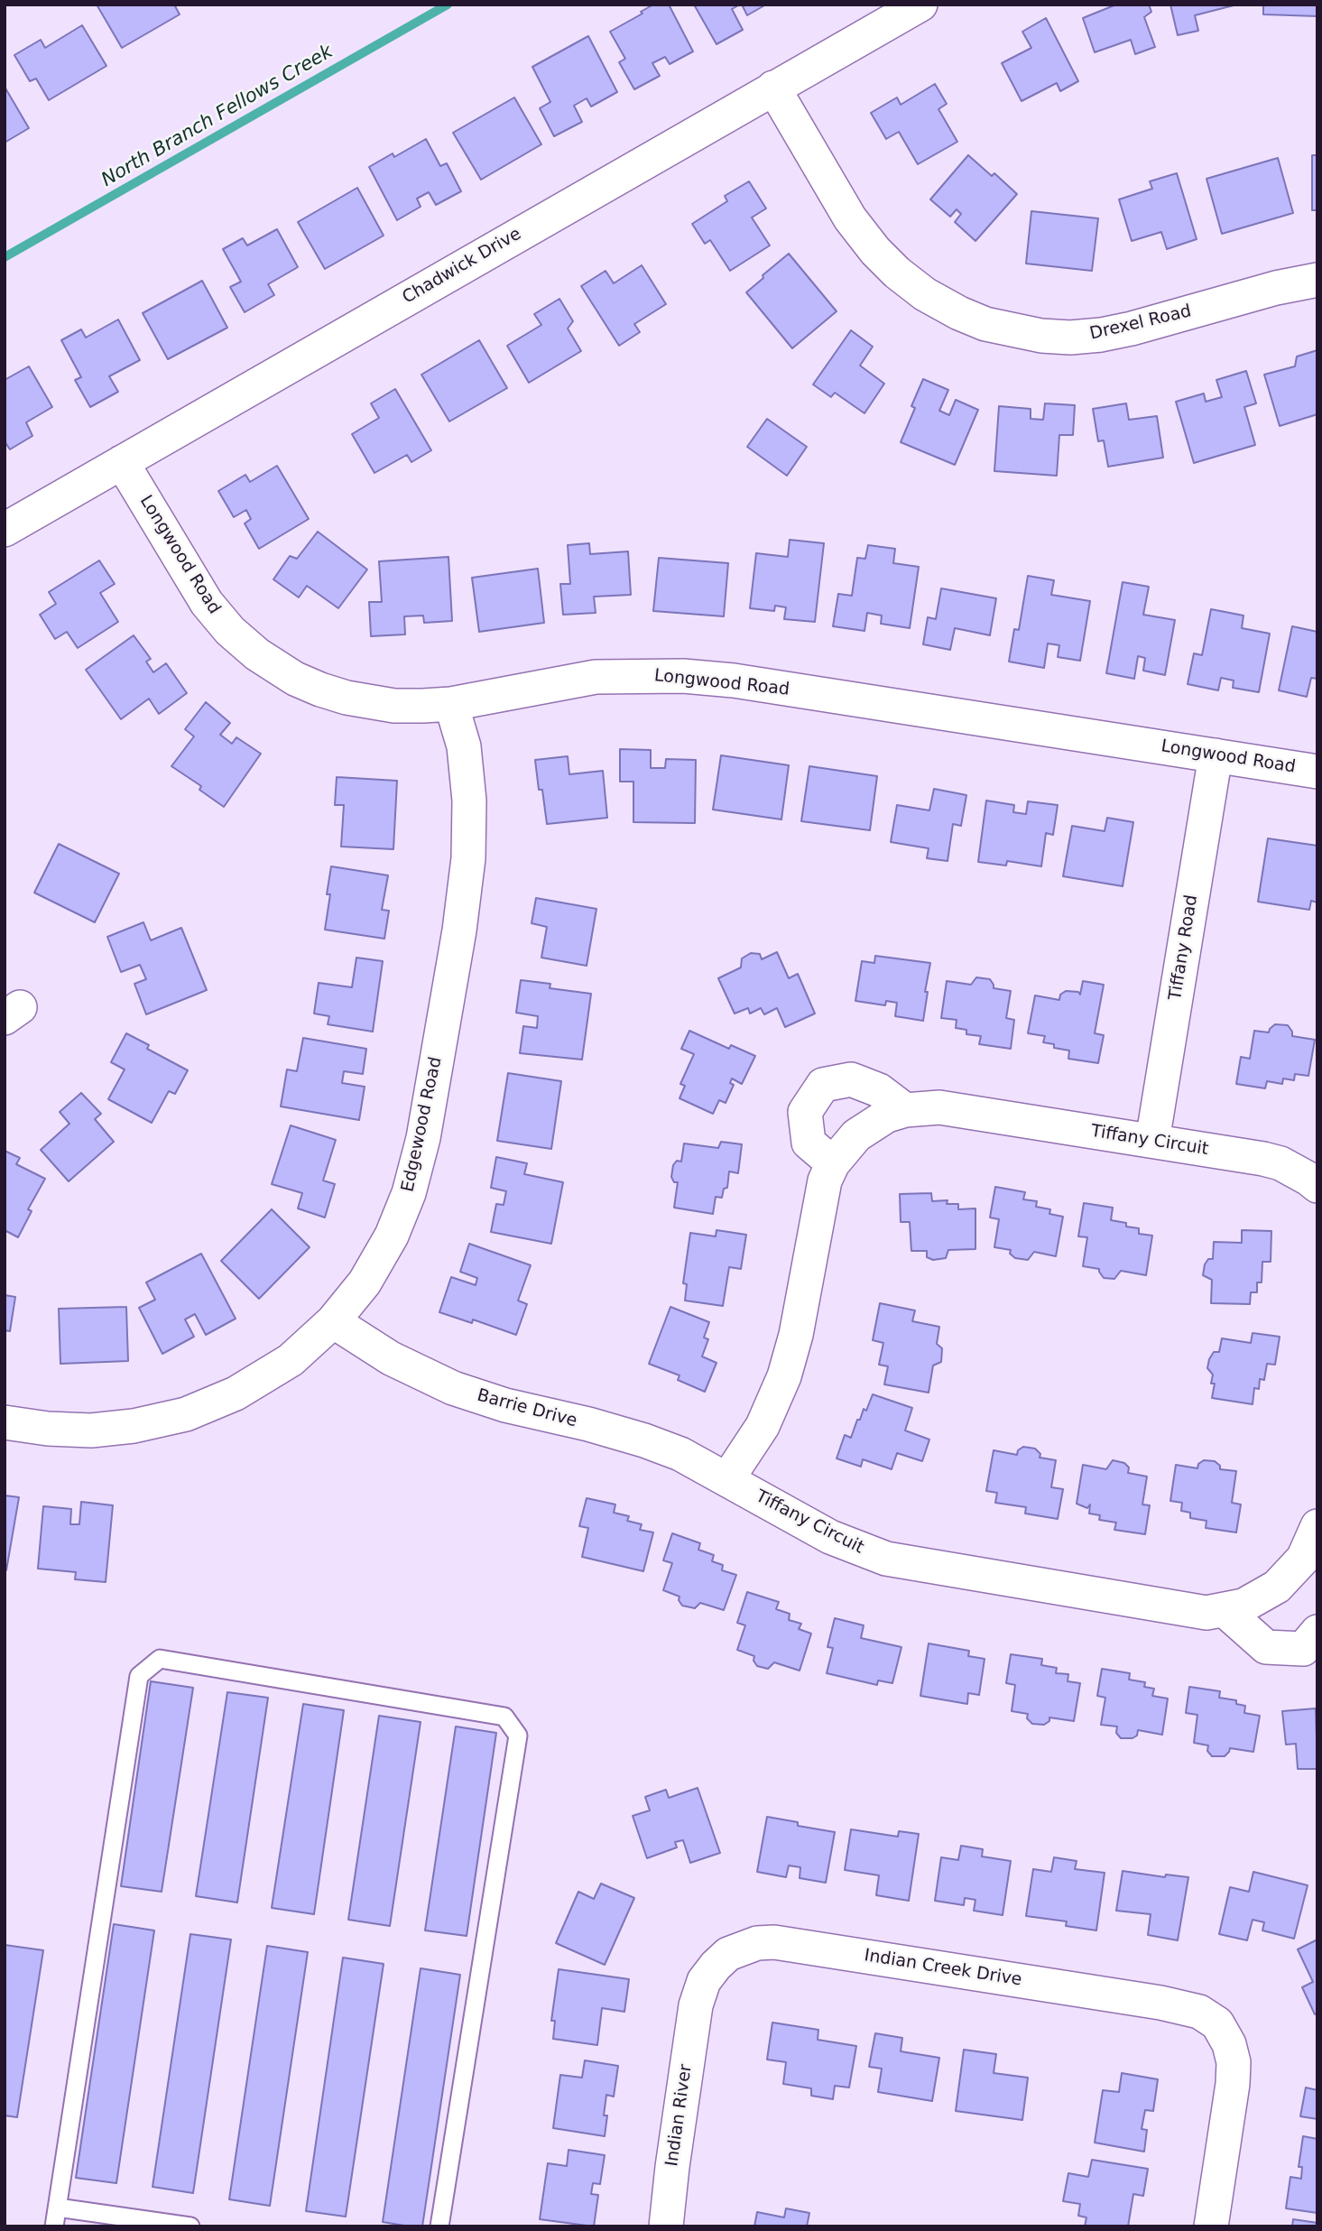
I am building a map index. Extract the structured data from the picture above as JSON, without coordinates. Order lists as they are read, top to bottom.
{
  "streets": {
    "street": [
      "Chadwick Drive",
      "Drexel Road",
      "Longwood Road",
      "Tiffany Road",
      "Edgewood Road",
      "Tiffany Circuit",
      "Barrie Drive",
      "Indian Creek Drive",
      "Indian River"
    ]
  },
  "crossings": [
    ["Chadwick Drive", "Drexel Road"],
    ["Chadwick Drive", "Longwood Road"],
    ["Longwood Road", "Tiffany Road"],
    ["Longwood Road", "Edgewood Road"],
    ["Tiffany Road", "Tiffany Circuit"],
    ["Edgewood Road", "Barrie Drive"],
    ["Tiffany Circuit", "Barrie Drive"],
    ["Indian Creek Drive", "Indian River"]
  ],
  "water": ["North Branch Fellows Creek"]
}
